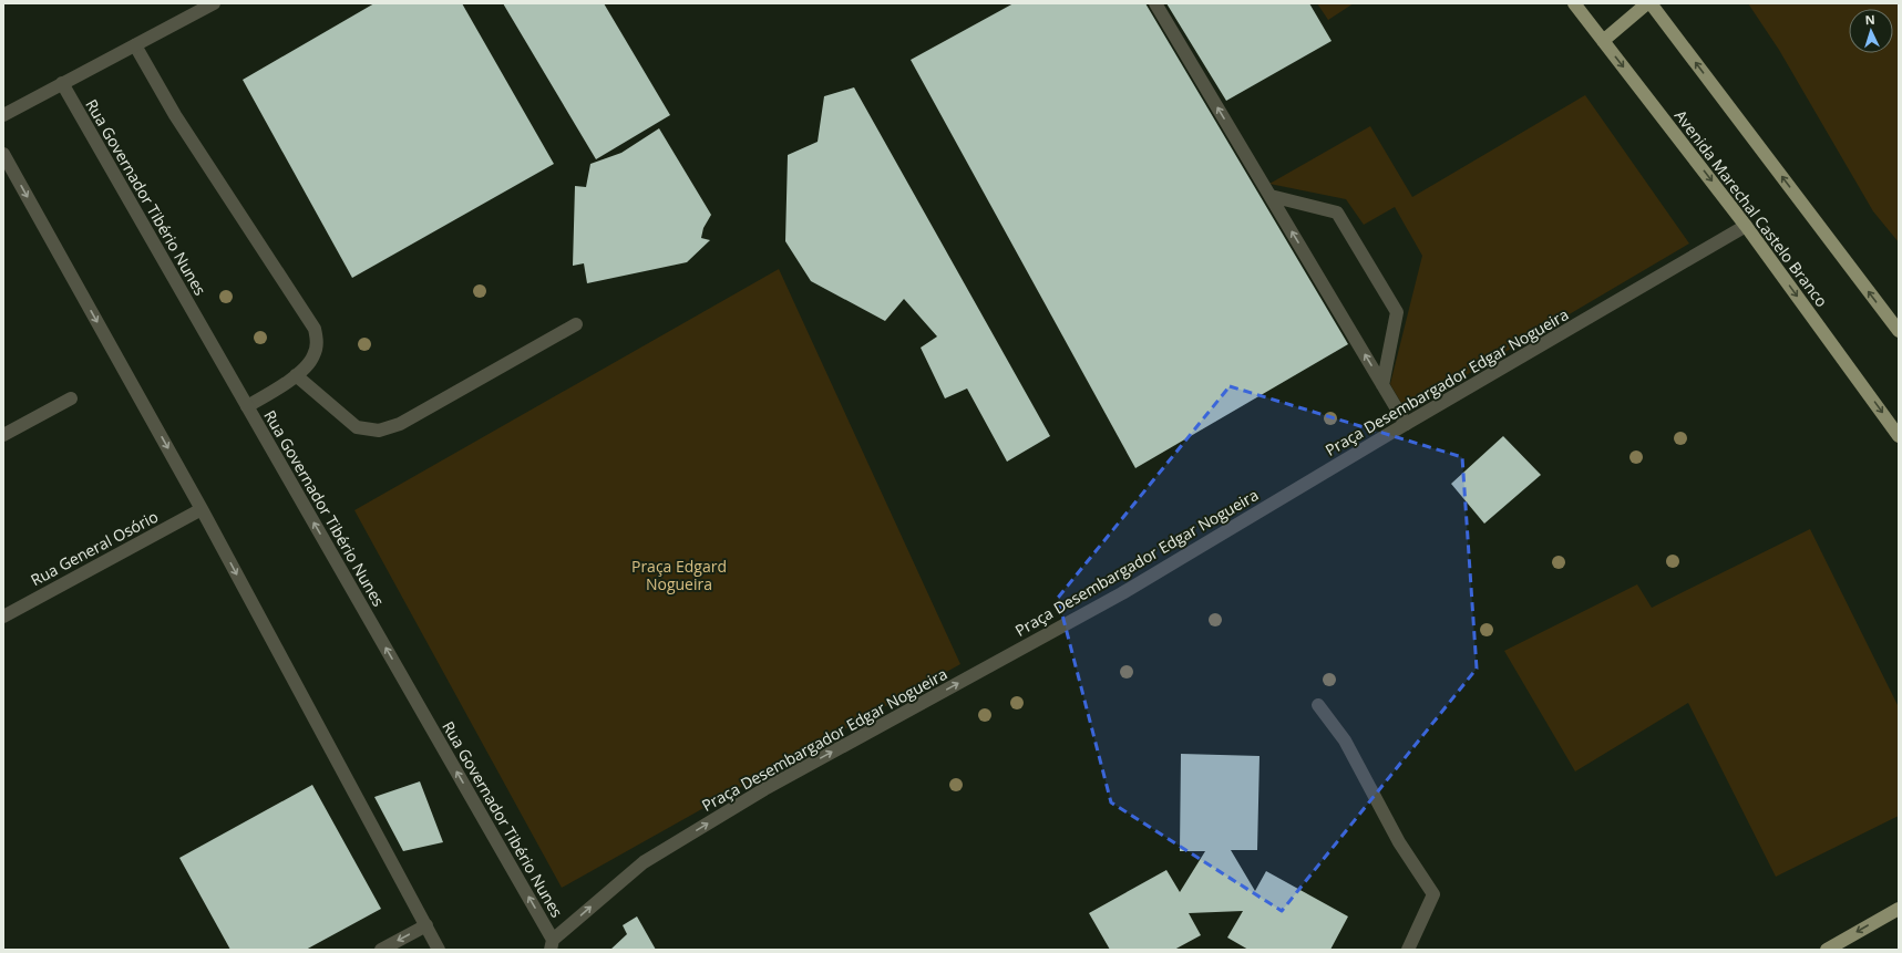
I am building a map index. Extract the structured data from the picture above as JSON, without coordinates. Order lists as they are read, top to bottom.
{
  "streets": {
    "main road": ["Avenida Marechal Castelo Branco"],
    "street": ["Rua Governador Tibério Nunes", "Praça Desembargador Edgar Nogueira", "Rua General Osório"]
  },
  "crossings": [
    ["Rua Governador Tibério Nunes", "Praça Desembargador Edgar Nogueira"],
    ["Avenida Marechal Castelo Branco", "Praça Desembargador Edgar Nogueira"]
  ],
  "one_way": ["Praça Desembargador Edgar Nogueira"],
  "parks": ["Praça Edgard Nogueira"],
  "north": "top"
}
